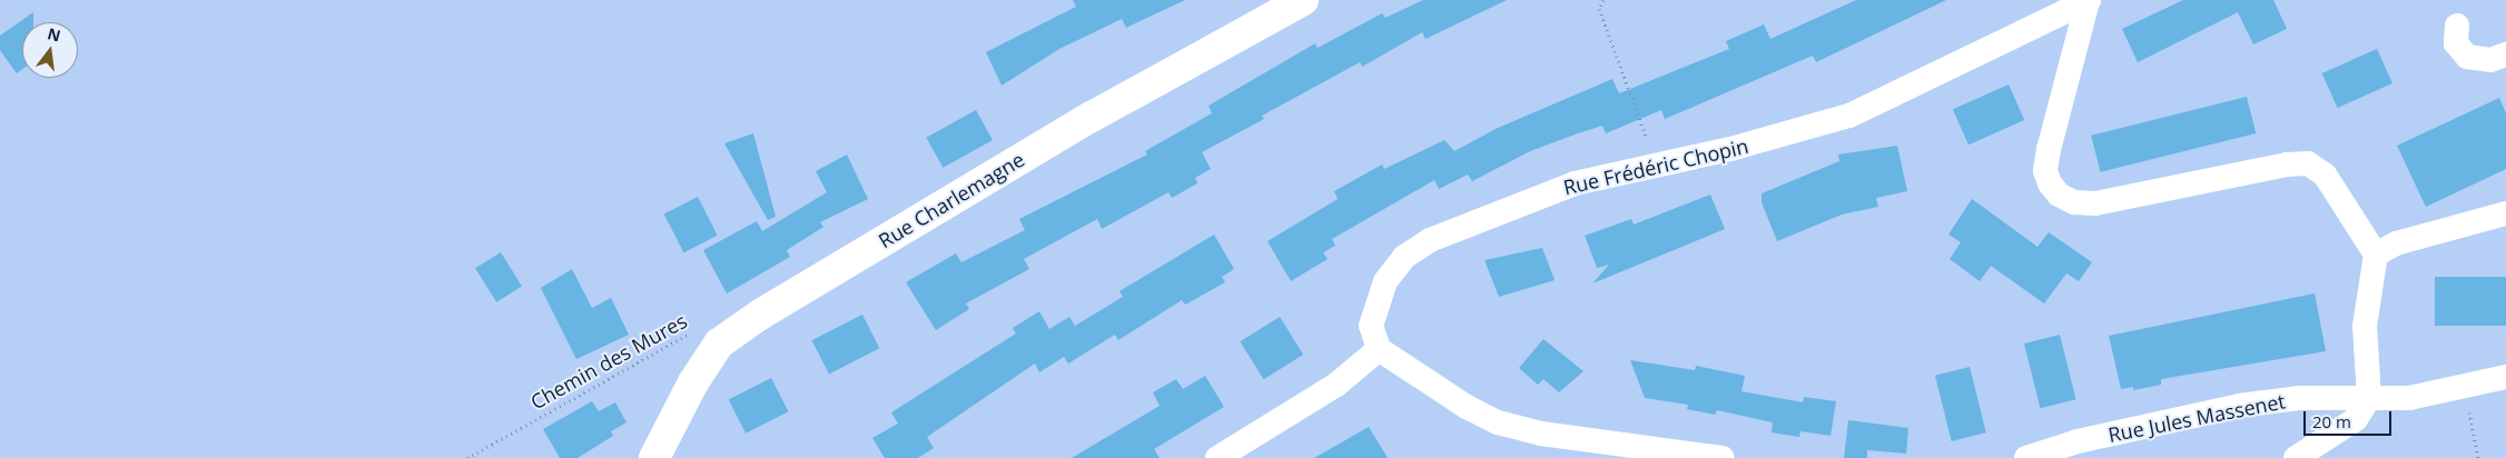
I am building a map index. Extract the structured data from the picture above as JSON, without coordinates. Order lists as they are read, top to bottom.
{
  "streets": {
    "street": ["Rue Frédéric Chopin", "Rue Charlemagne", "Rue Jules Massenet"],
    "path": ["Chemin des Mures"]
  },
  "scale_bar": "20 m",
  "north": "top"
}
